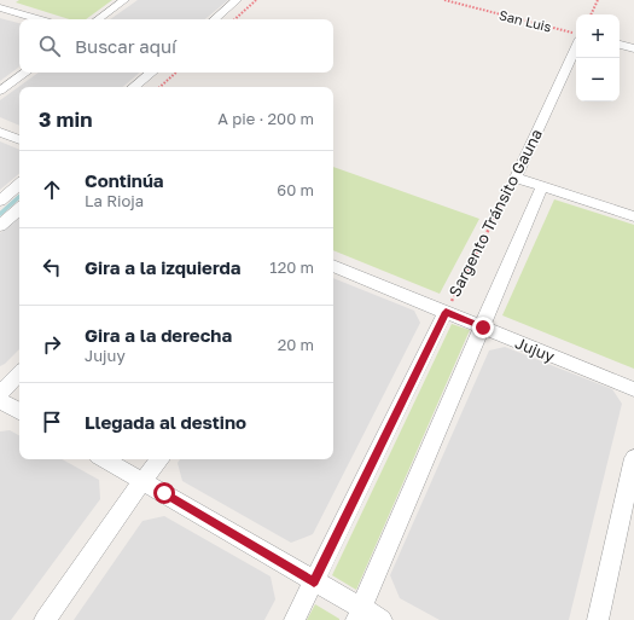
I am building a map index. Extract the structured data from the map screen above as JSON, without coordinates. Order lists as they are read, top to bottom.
{
  "streets": {
    "street": ["Sargento Tránsito Gauna", "Jujuy"],
    "path": ["San Luis"]
  },
  "crossings": [
    ["Sargento Tránsito Gauna", "Jujuy"]
  ],
  "page": {
    "map_buttons": ["+", "−"],
    "search": "Buscar aquí",
    "heading": ["3 min", "A pie · 200 m"],
    "list": [
      ["Continúa", "La Rioja", "60 m"],
      ["Gira a la izquierda", "120 m"],
      ["Gira a la derecha", "Jujuy", "20 m"],
      "Llegada al destino"
    ]
  }
}
